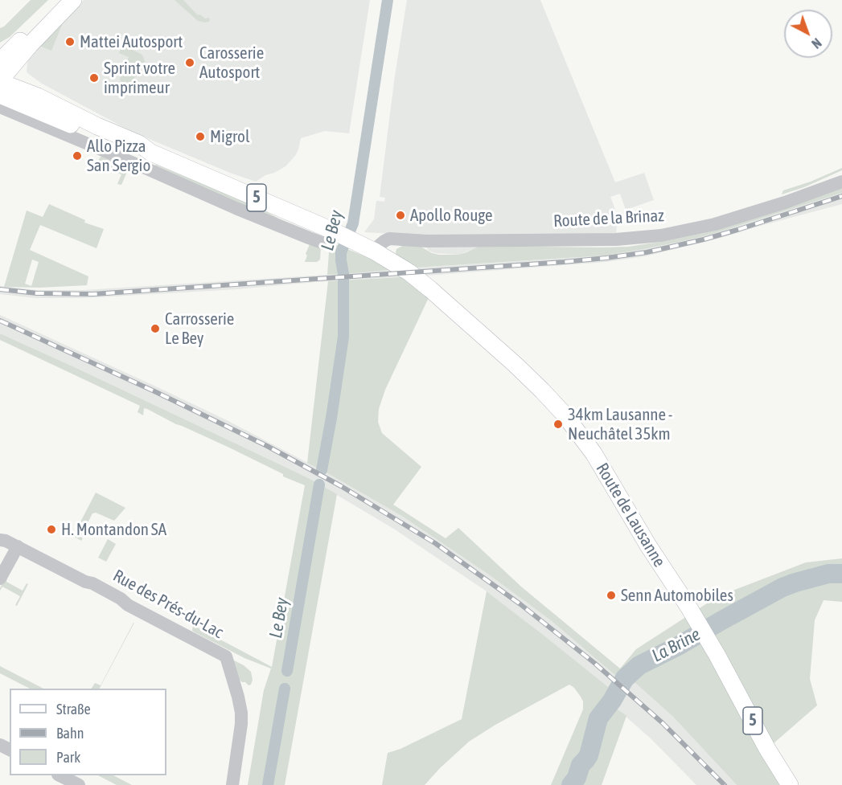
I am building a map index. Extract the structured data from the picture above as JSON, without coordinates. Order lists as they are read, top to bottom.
{
  "streets": {
    "main road": ["5", "Route de Lausanne"],
    "street": ["Route de la Brinaz", "Rue des Prés-du-Lac"]
  },
  "crossings": [
    ["5", "Route de la Brinaz"],
    ["5", "Route de Lausanne"],
    ["Route de la Brinaz", "Route de Lausanne"]
  ],
  "water": ["Le Bey", "La Brine"],
  "places": [
    "Mattei Autosport",
    "Carosserie Autosport",
    "Sprint votre imprimeur",
    "Migrol",
    "Allo Pizza San Sergio",
    "Apollo Rouge",
    "Carrosserie Le Bey",
    "34km Lausanne - Neuchâtel 35km",
    "H. Montandon SA",
    "Senn Automobiles"
  ],
  "legend": ["Straße", "Bahn", "Park"],
  "north": "bottom right"
}
